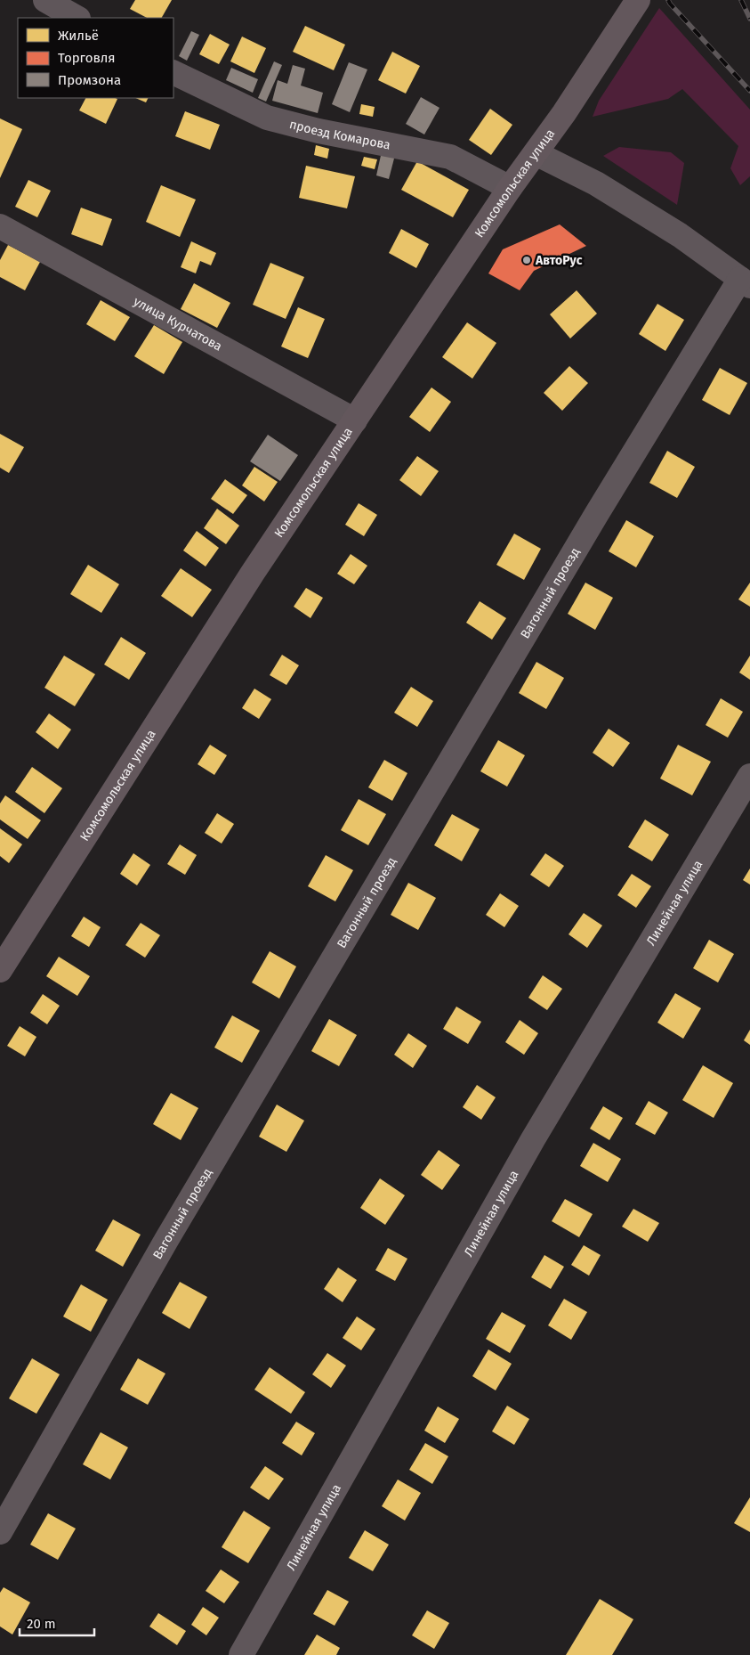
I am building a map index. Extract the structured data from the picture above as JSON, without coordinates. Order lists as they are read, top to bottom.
{
  "streets": {
    "main road": ["Комсомольская улица"],
    "street": [
      "проезд Комарова",
      "улица Курчатова",
      "Вагонный проезд",
      "Линейная улица"
    ]
  },
  "crossings": [
    ["проезд Комарова", "Комсомольская улица"],
    ["Комсомольская улица", "улица Курчатова"]
  ],
  "places": ["АвтоРус"],
  "legend": ["Жильё", "Торговля", "Промзона"],
  "scale_bar": "20 m"
}
